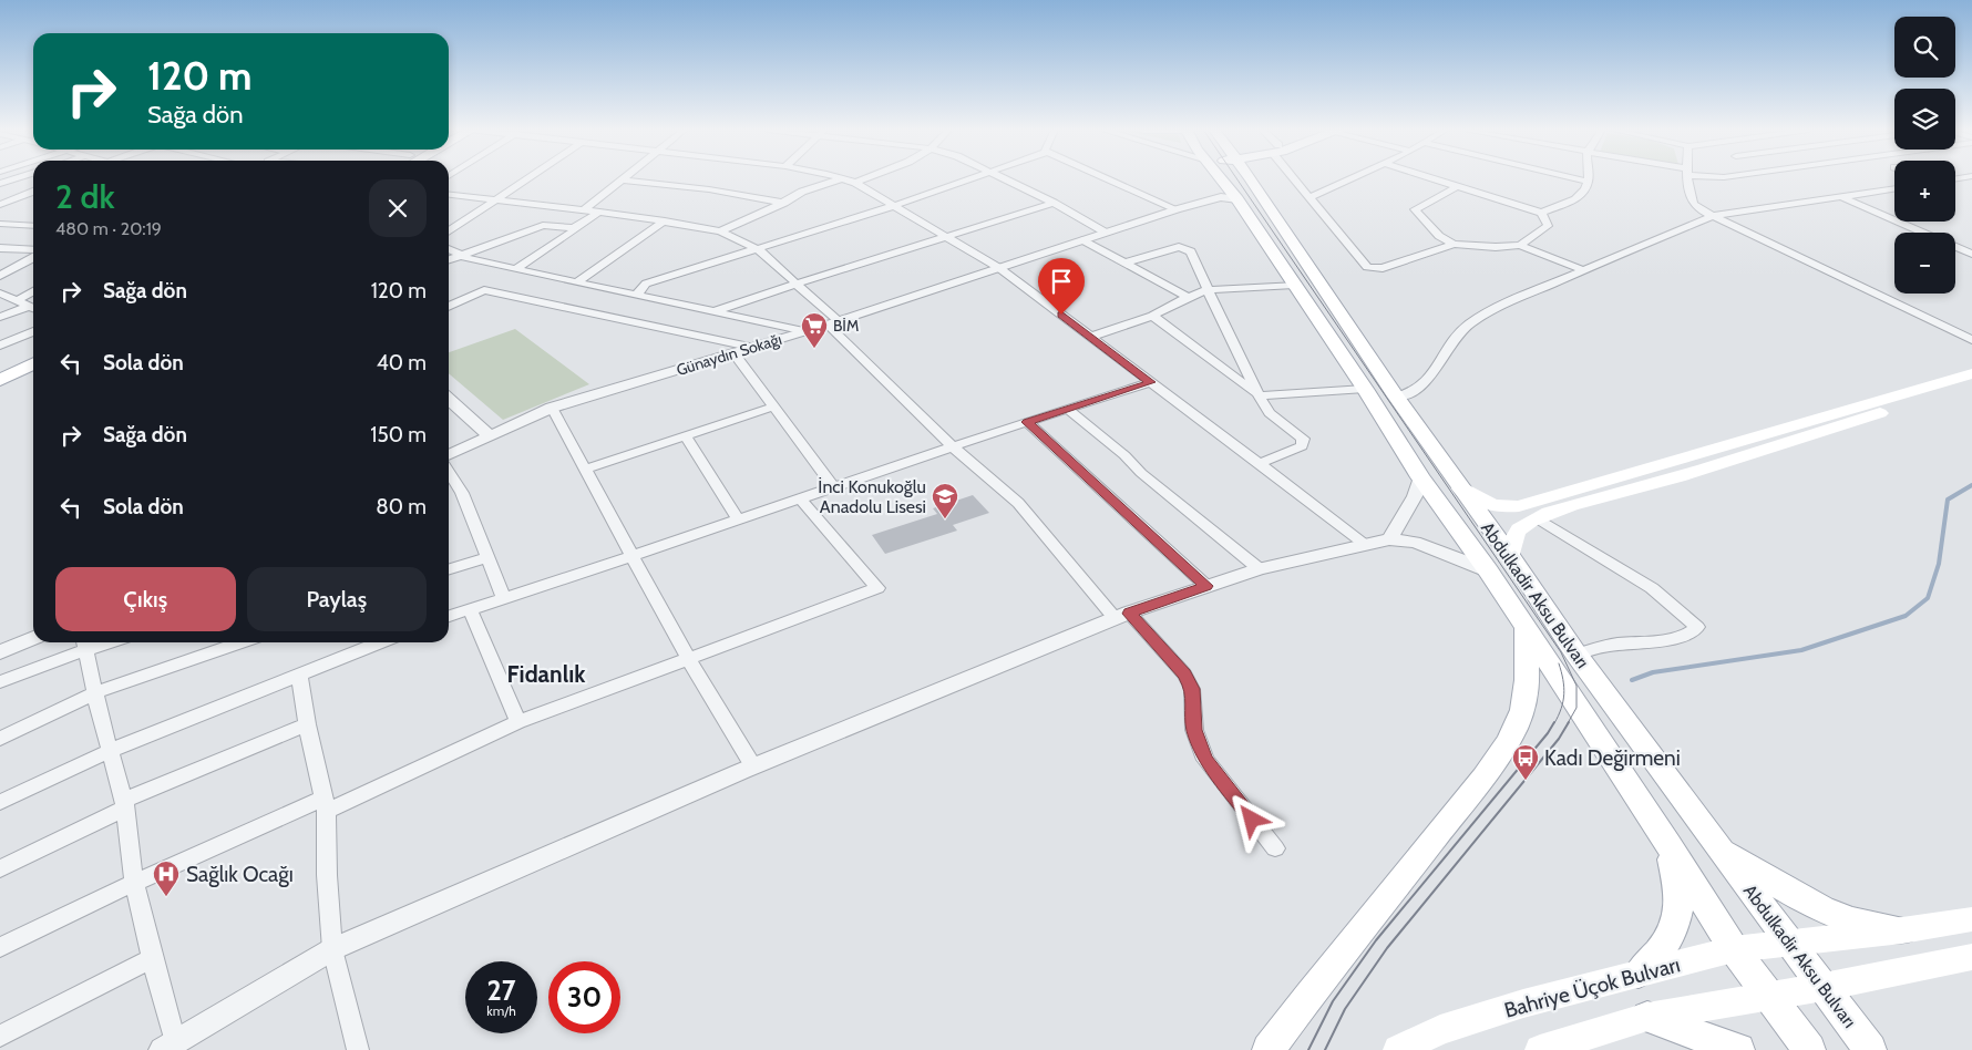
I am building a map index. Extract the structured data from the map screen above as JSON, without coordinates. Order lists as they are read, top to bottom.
{
  "streets": {
    "main road": ["Abdulkadir Aksu Bulvarı", "Bahriye Üçok Bulvarı"],
    "street": ["Günaydın Sokağı"]
  },
  "crossings": [
    ["Abdulkadir Aksu Bulvarı", "Bahriye Üçok Bulvarı"]
  ],
  "districts": ["Fidanlık"],
  "places": {
    "supermarket": ["BİM"],
    "school or university": ["İnci Konukoğlu Anadolu Lisesi"],
    "bus stop": ["Kadı Değirmeni"],
    "hospital": ["Sağlık Ocağı"]
  },
  "page": {
    "map_buttons": ["+", "−"],
    "turn": ["120 m", "Sağa dön"],
    "heading": ["2 dk", "480 m · 20:19"],
    "list": [
      {
        "name": "Sağa dön",
        "value": "120 m"
      },
      {
        "name": "Sola dön",
        "value": "40 m"
      },
      {
        "name": "Sağa dön",
        "value": "150 m"
      },
      {
        "name": "Sola dön",
        "value": "80 m"
      }
    ],
    "buttons": ["Çıkış", "Paylaş"],
    "speed": "27 km/h",
    "limit": "30"
  }
}
